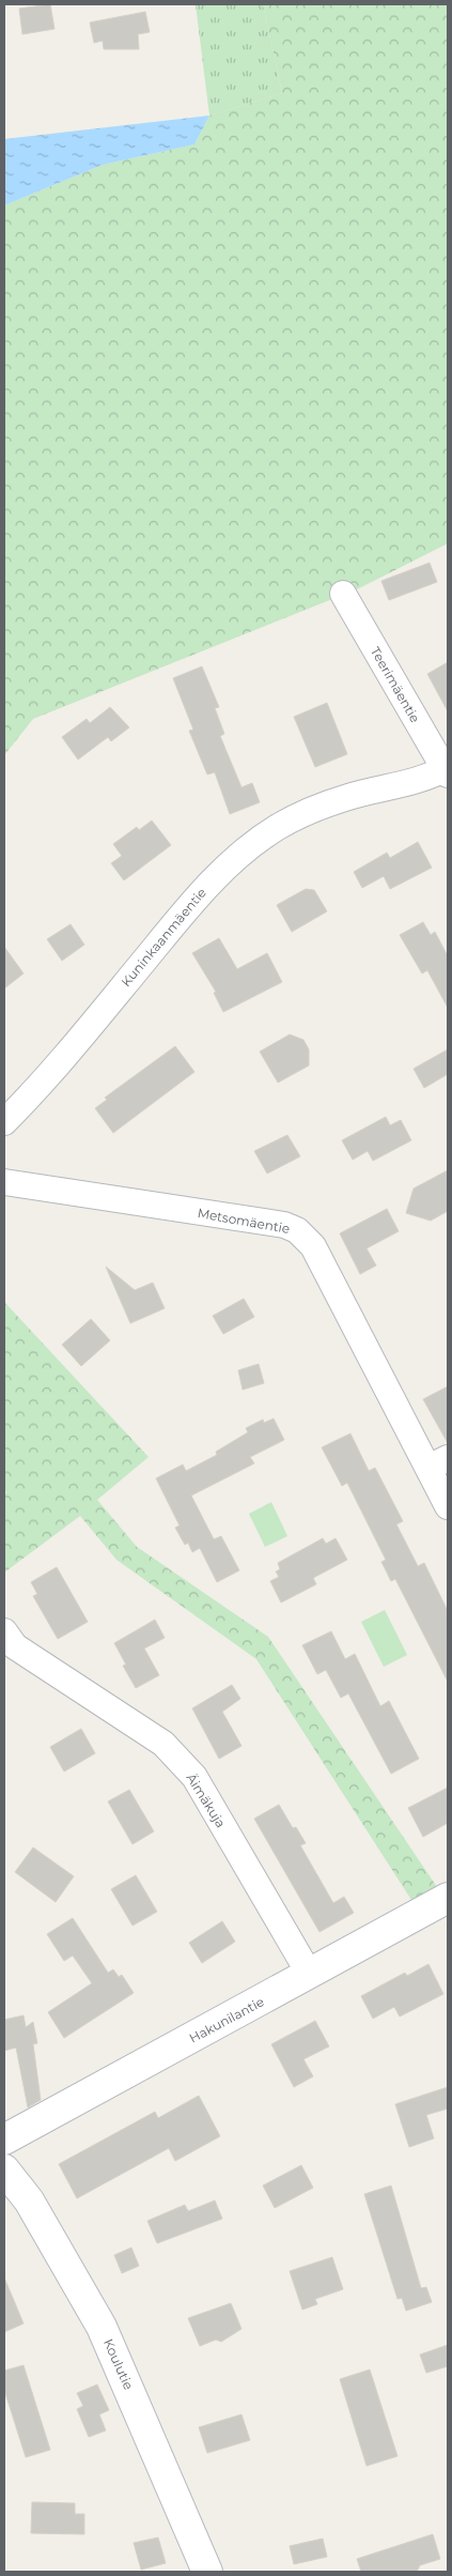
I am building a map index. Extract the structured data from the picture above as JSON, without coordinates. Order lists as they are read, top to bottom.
{
  "streets": {
    "street": [
      "Teerimäentie",
      "Kuninkaanmäentie",
      "Metsomäentie",
      "Äimäkuja",
      "Hakunilantie",
      "Koulutie"
    ]
  },
  "crossings": [
    ["Teerimäentie", "Kuninkaanmäentie"],
    ["Äimäkuja", "Hakunilantie"]
  ]
}
